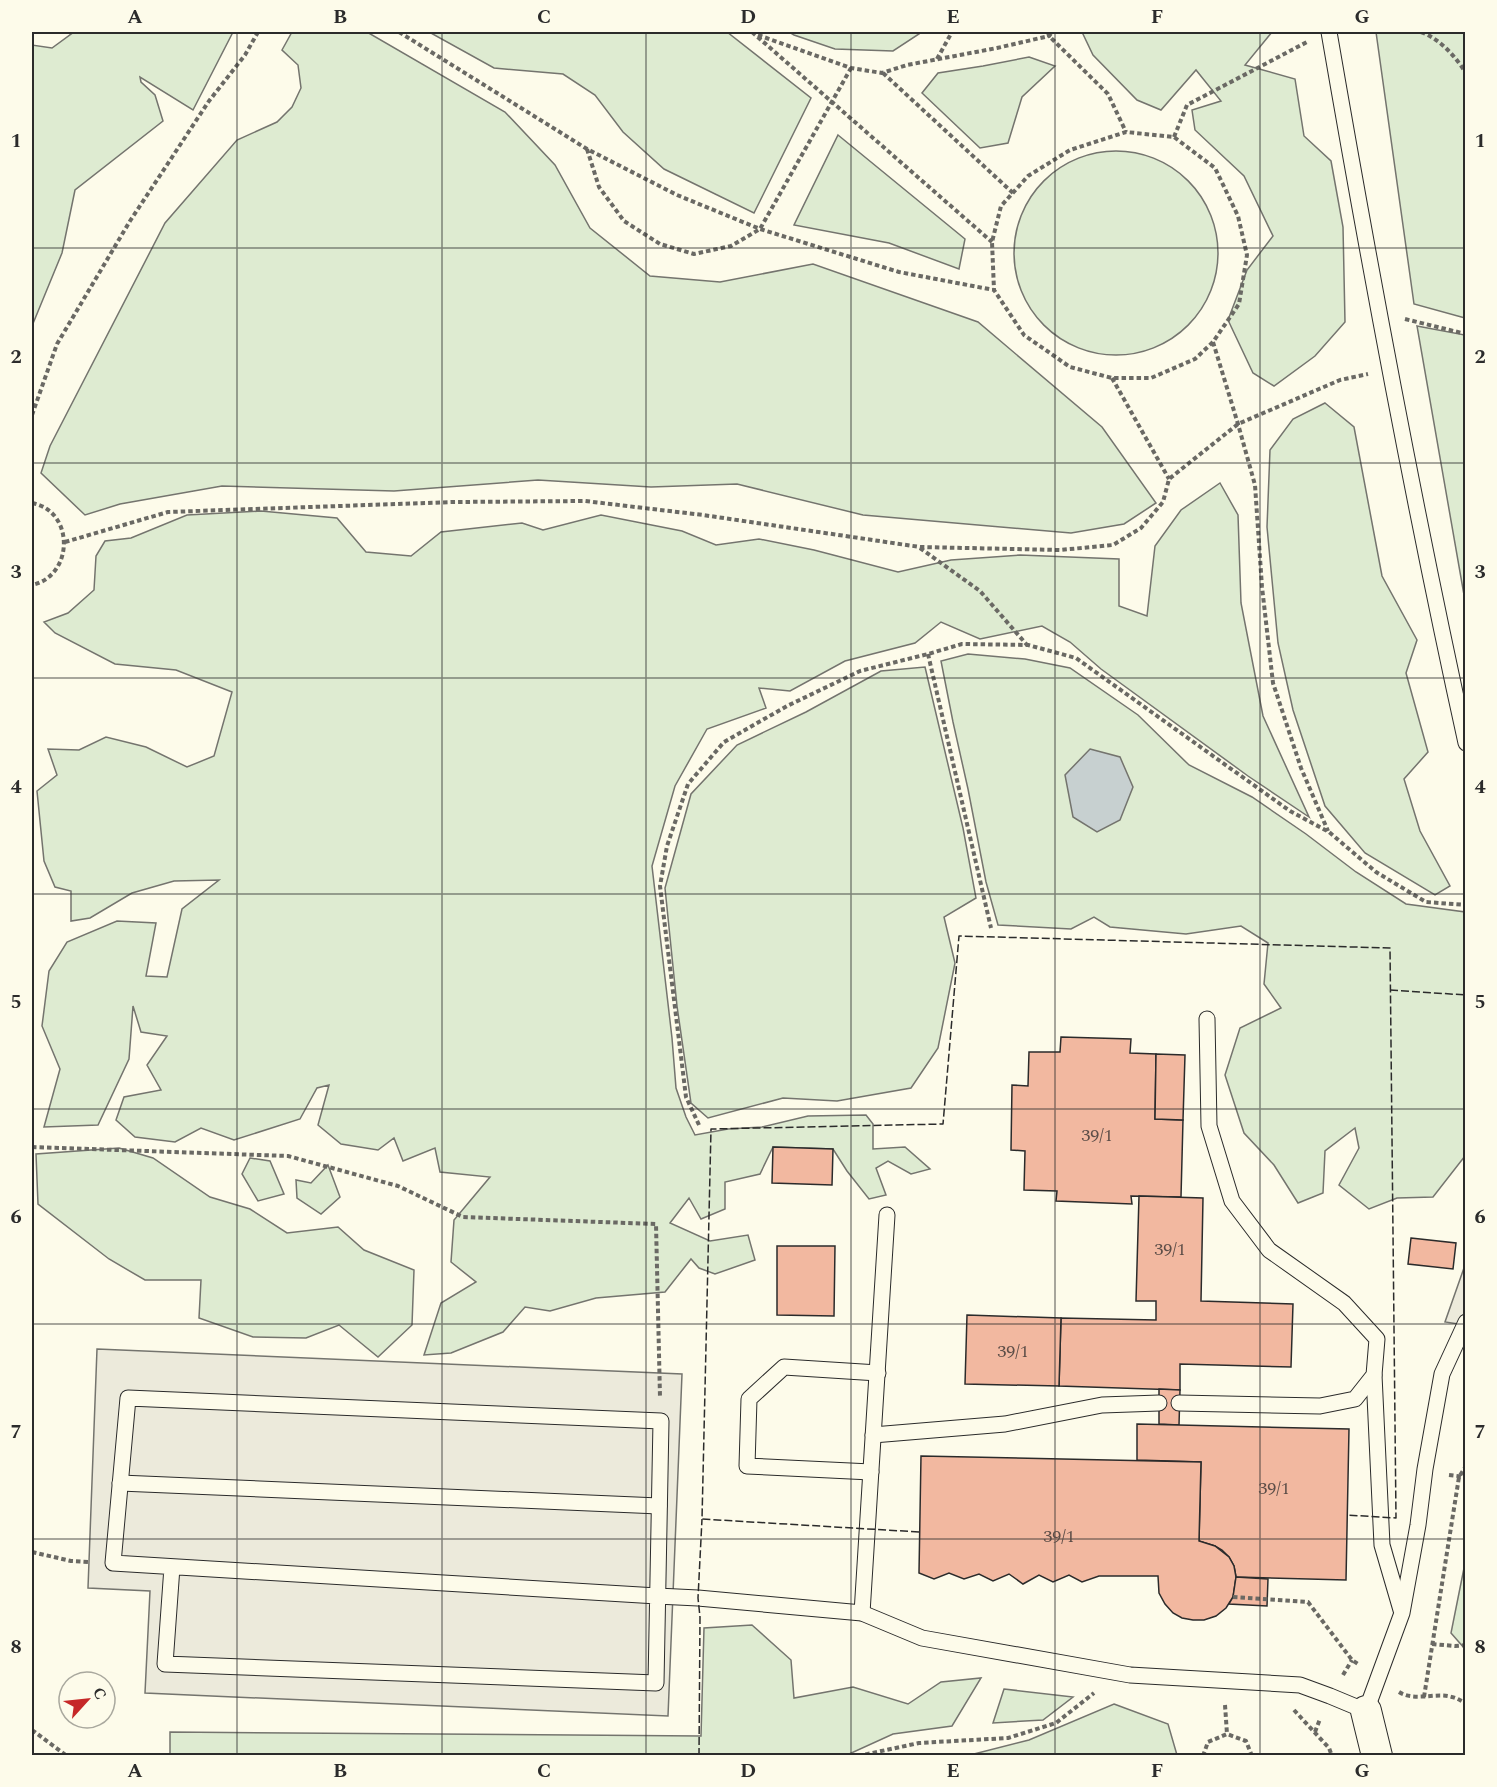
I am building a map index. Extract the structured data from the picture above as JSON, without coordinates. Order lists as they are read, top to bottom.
{
  "house_numbers": [
    "39/1",
    "39/1",
    "39/1",
    "39/1",
    "39/1"
  ],
  "north": "top right",
  "grid": {
    "columns": [
      "A",
      "B",
      "C",
      "D",
      "E",
      "F",
      "G"
    ],
    "rows": [
      "1",
      "2",
      "3",
      "4",
      "5",
      "6",
      "7",
      "8"
    ]
  }
}
